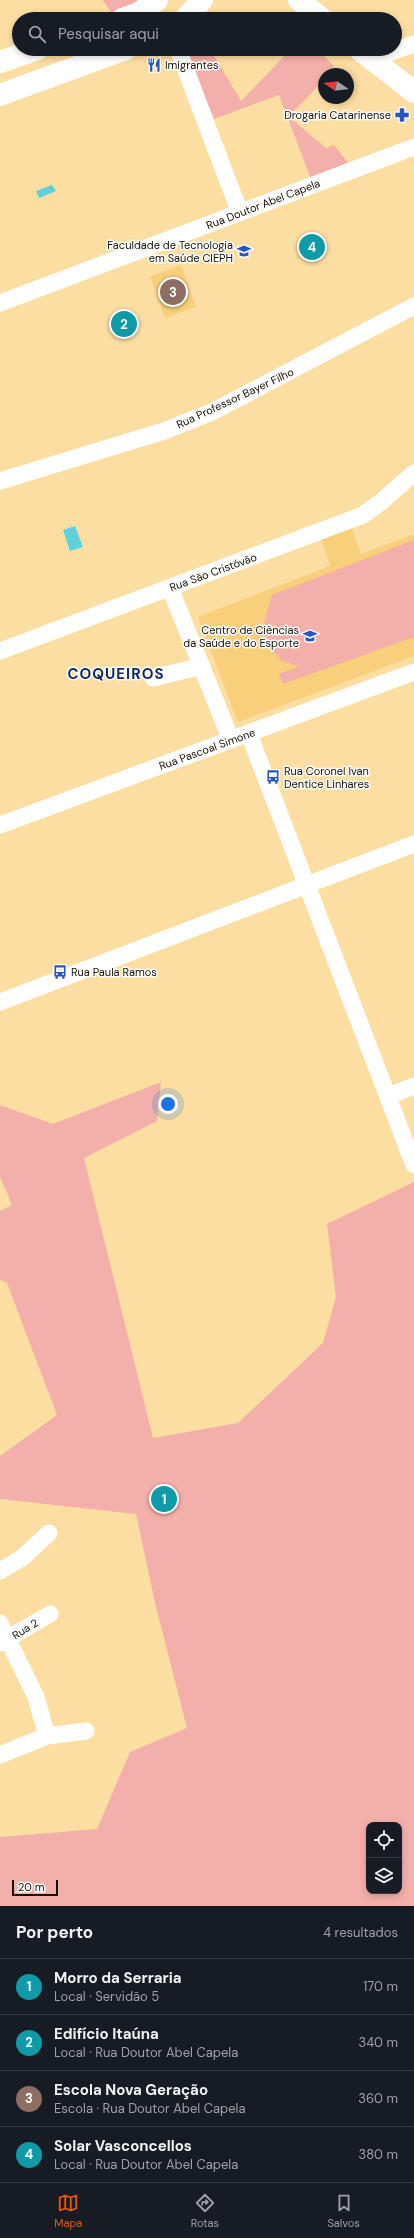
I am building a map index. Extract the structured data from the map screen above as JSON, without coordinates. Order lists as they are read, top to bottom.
{
  "streets": {
    "street": [
      "Rua Doutor Abel Capela",
      "Rua Professor Bayer Filho",
      "Rua São Cristóvão",
      "Rua Pascoal Simone",
      "Rua 2"
    ]
  },
  "districts": ["COQUEIROS"],
  "places": {
    "restaurant": ["Imigrantes"],
    "pharmacy": ["Drogaria Catarinense"],
    "school or university": ["Faculdade de Tecnologia em Saúde CIEPH", "Centro de Ciências da Saúde e do Esporte"],
    "bus stop": ["Rua Coronel Ivan Dentice Linhares", "Rua Paula Ramos"]
  },
  "scale_bar": "20 m",
  "north": "left",
  "page": {
    "search": "Pesquisar aqui",
    "pins": [
      "4",
      "3",
      "2",
      "1"
    ],
    "scale": "20 m",
    "heading": ["Por perto", "4 resultados"],
    "list": [
      {
        "mark": "1",
        "name": "Morro da Serraria",
        "note": "Local · Servidão 5",
        "value": "170 m"
      },
      {
        "mark": "2",
        "name": "Edifício Itaúna",
        "note": "Local · Rua Doutor Abel Capela",
        "value": "340 m"
      },
      {
        "mark": "3",
        "name": "Escola Nova Geração",
        "note": "Escola · Rua Doutor Abel Capela",
        "value": "360 m"
      },
      {
        "mark": "4",
        "name": "Solar Vasconcellos",
        "note": "Local · Rua Doutor Abel Capela",
        "value": "380 m"
      }
    ],
    "nav": ["Mapa", "Rotas", "Salvos"]
  }
}
